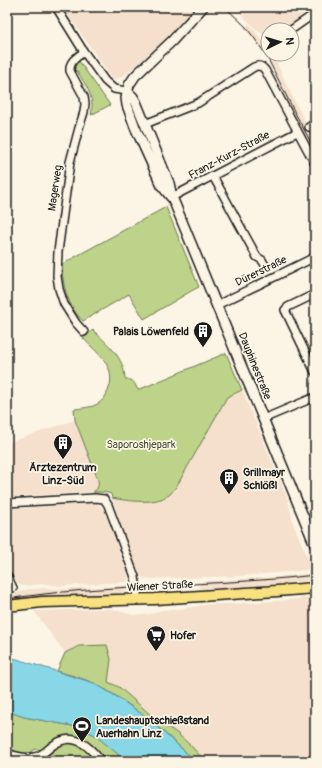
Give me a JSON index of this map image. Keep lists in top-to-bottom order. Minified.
{"streets":{"main road":["Dauphinestraße","Wiener Straße"],"street":["Franz-Kurz-Straße","Magerweg","Dürerstraße"]},"crossings":[["Franz-Kurz-Straße","Dauphinestraße"],["Dürerstraße","Dauphinestraße"]],"parks":["Saporoshjepark"],"places":{"building":["Palais Löwenfeld","Ärztezentrum Linz-Süd","Grillmayr Schlößl"],"supermarket":["Hofer"],"sports":["Landeshauptschießstand Auerhahn Linz"]},"north":"right"}
